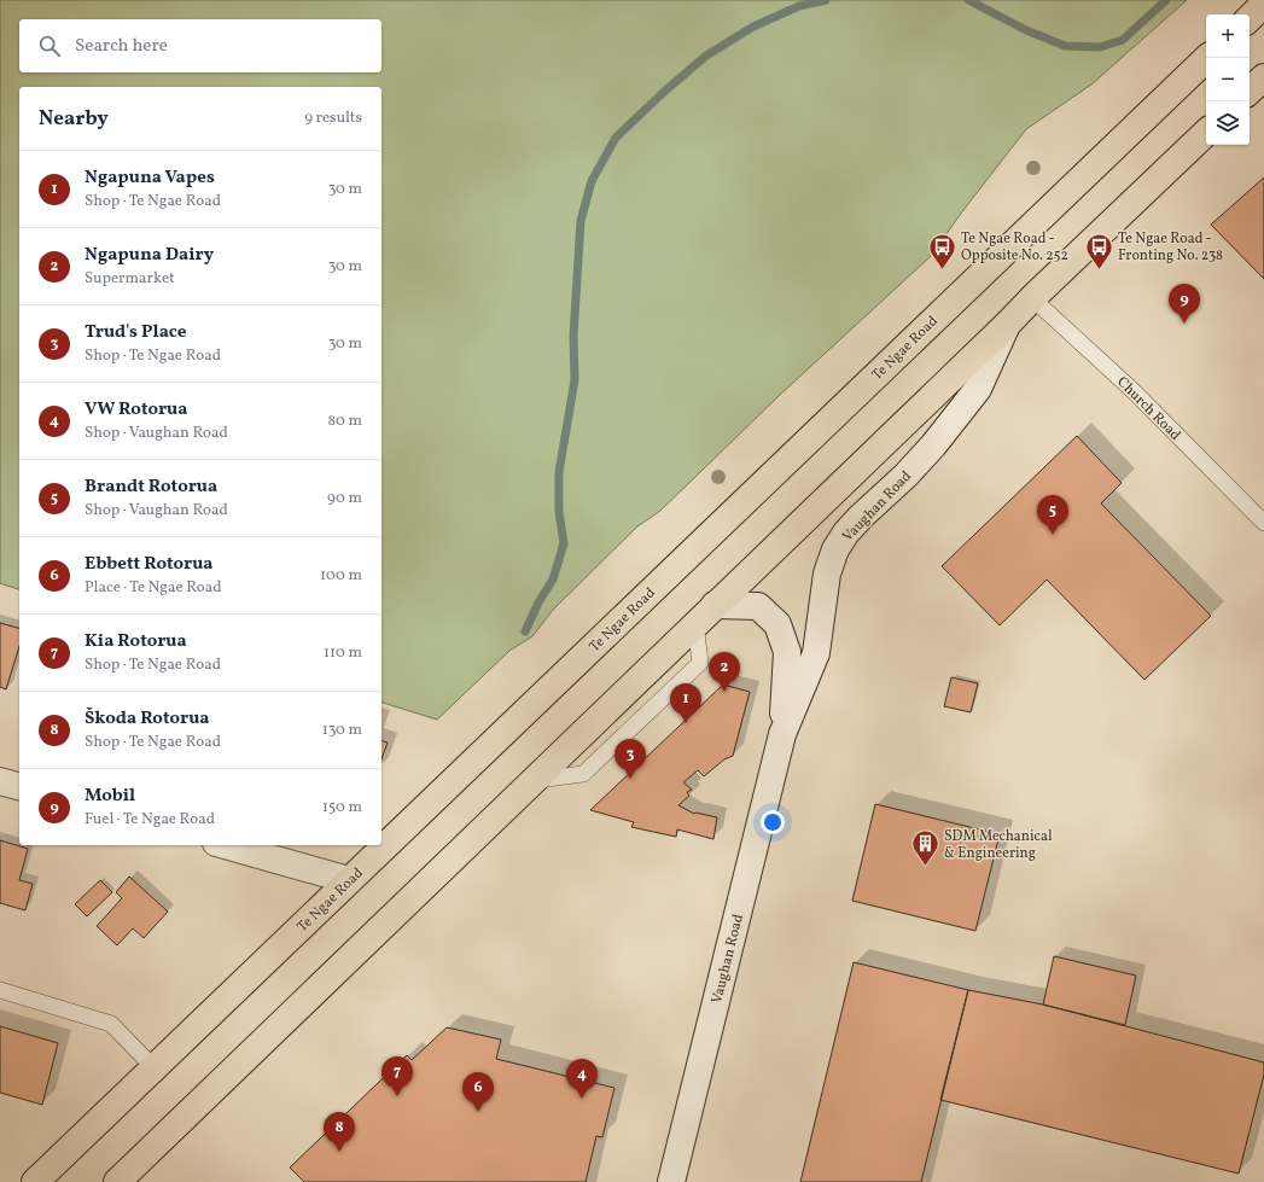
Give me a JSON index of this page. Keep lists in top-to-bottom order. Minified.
{"streets":{"highway":["Te Ngae Road"],"street":["Vaughan Road"],"lane":["Church Road"]},"places":{"bus stop":["Te Ngae Road - Opposite No. 252","Te Ngae Road - Fronting No. 238"],"building":["SDM Mechanical & Engineering"]},"page":{"map_buttons":["+","−"],"search":"Search here","heading":["Nearby","9 results"],"list":[{"mark":"1","name":"Ngapuna Vapes","note":"Shop · Te Ngae Road","value":"30 m"},{"mark":"2","name":"Ngapuna Dairy","note":"Supermarket","value":"30 m"},{"mark":"3","name":"Trud's Place","note":"Shop · Te Ngae Road","value":"30 m"},{"mark":"4","name":"VW Rotorua","note":"Shop · Vaughan Road","value":"80 m"},{"mark":"5","name":"Brandt Rotorua","note":"Shop · Vaughan Road","value":"90 m"},{"mark":"6","name":"Ebbett Rotorua","note":"Place · Te Ngae Road","value":"100 m"},{"mark":"7","name":"Kia Rotorua","note":"Shop · Te Ngae Road","value":"110 m"},{"mark":"8","name":"Škoda Rotorua","note":"Shop · Te Ngae Road","value":"130 m"},{"mark":"9","name":"Mobil","note":"Fuel · Te Ngae Road","value":"150 m"}],"pins":["9","5","2","1","3","7","4","6","8"]}}
